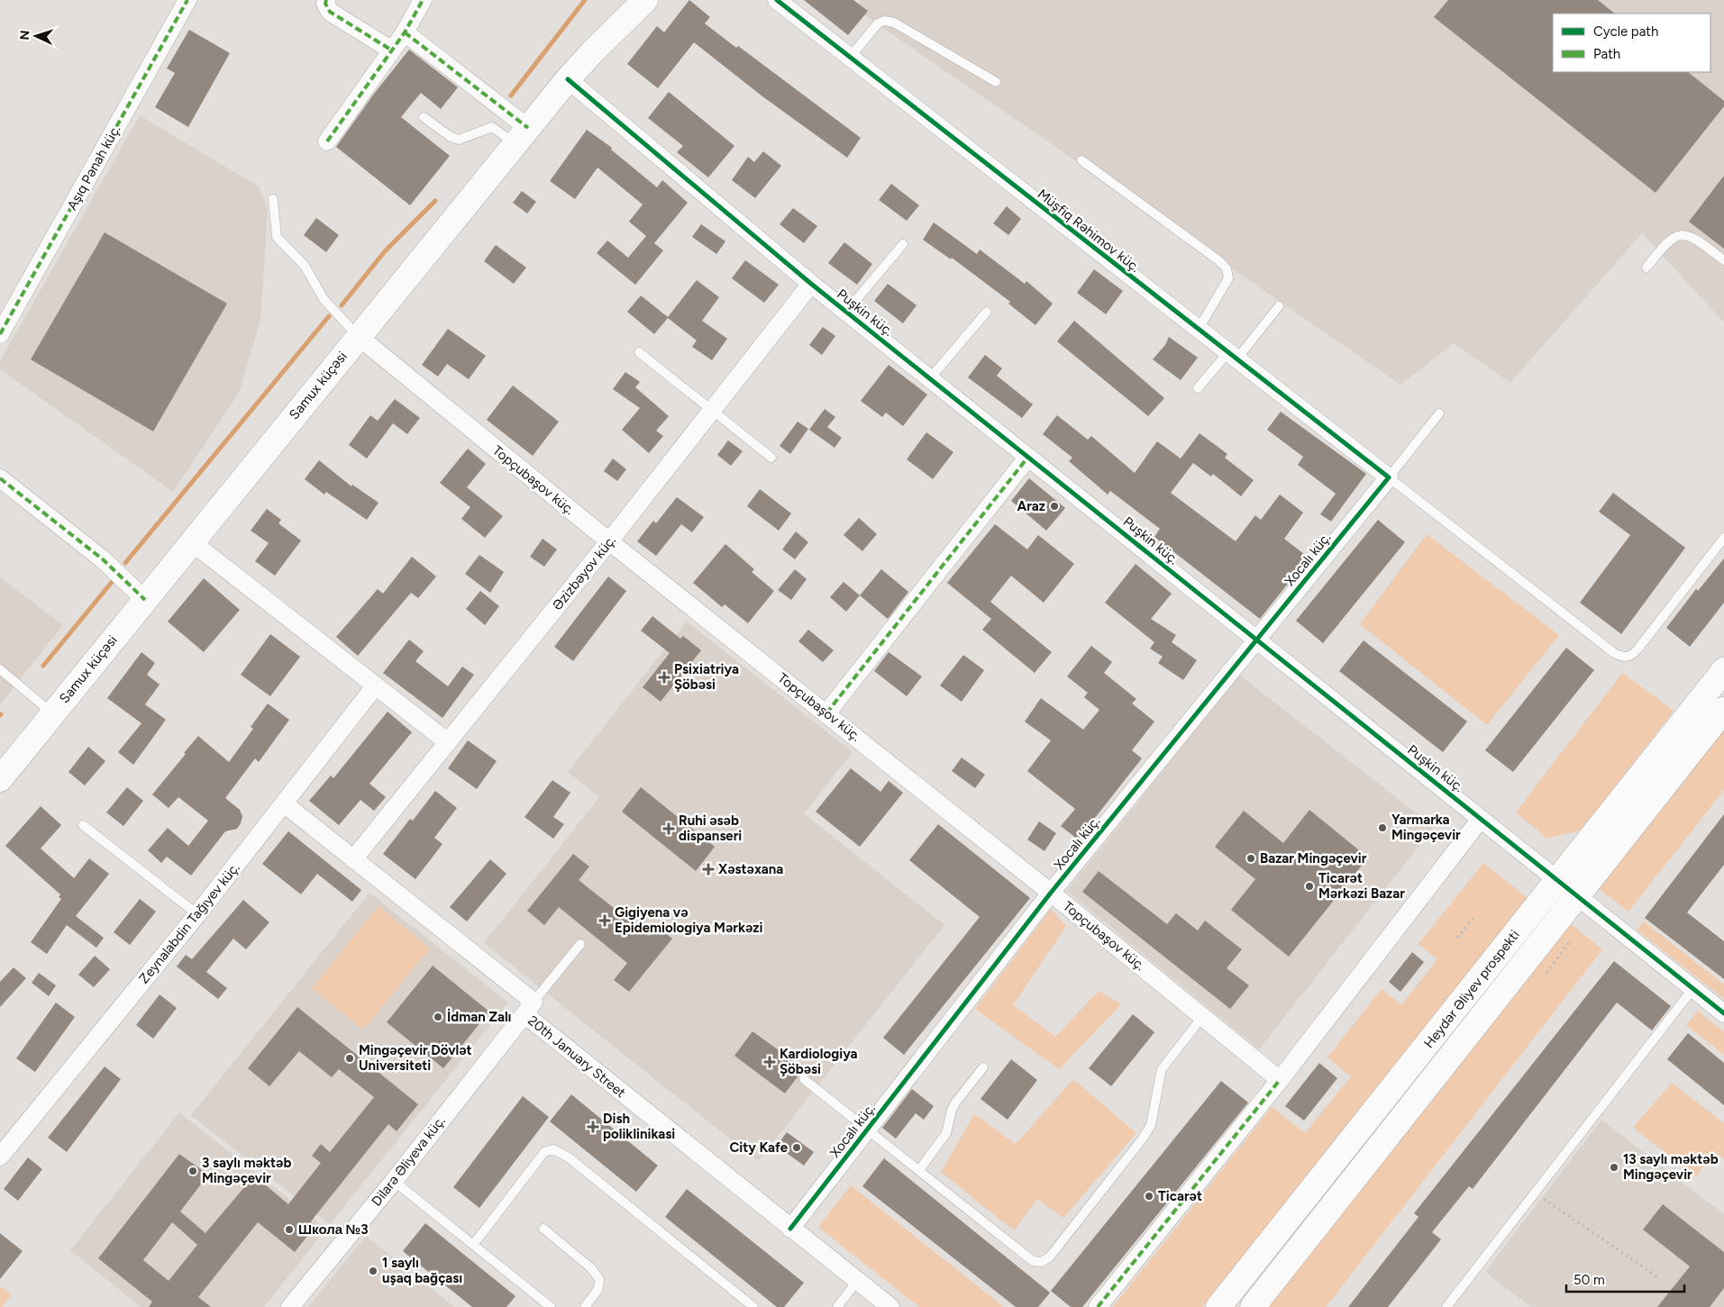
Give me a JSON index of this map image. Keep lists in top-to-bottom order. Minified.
{"streets":{"main road":["Samux küçəsi","Heydər Əliyev prospekti"],"street":["Aşıq Pənah küç.","Müşfiq Rəhimov küç.","Puşkin küç.","Topçubaşov küç.","Xocalı küç.","Əzizbəyov küç.","Zeynalabdin Tağıyev küç.","20th January Street","Dilarə Əliyeva küç."]},"crossings":[["Müşfiq Rəhimov küç.","Xocalı küç."],["Puşkin küç.","Samux küçəsi"],["Puşkin küç.","Xocalı küç."],["Puşkin küç.","Əzizbəyov küç."],["Puşkin küç.","Heydər Əliyev prospekti"],["Samux küçəsi","Topçubaşov küç."],["Topçubaşov küç.","Xocalı küç."],["Topçubaşov küç.","Əzizbəyov küç."],["Xocalı küç.","20th January Street"],["Əzizbəyov küç.","20th January Street"],["Zeynalabdin Tağıyev küç.","20th January Street"],["20th January Street","Dilarə Əliyeva küç."]],"places":{"other":["Araz","Yarmarka Mingəçevir","Bazar Mingəçevir","Ticarət Mərkəzi Bazar","İdman Zalı","Mingəçevir Dövlət Universiteti","City Kafe","13 saylı məktəb Mingəçevir","3 saylı məktəb Mingəçevir","Ticarət","Школа №3","1 saylı uşaq bağçası"],"health":["Psixiatriya Şöbəsi","Ruhi əsəb dispanseri","Xəstəxana","Gigiyena və Epidemiologiya Mərkəzi","Kardiologiya Şöbəsi","Dish poliklinikasi"]},"legend":["Cycle path","Path"],"scale_bar":"50 m","north":"left"}
